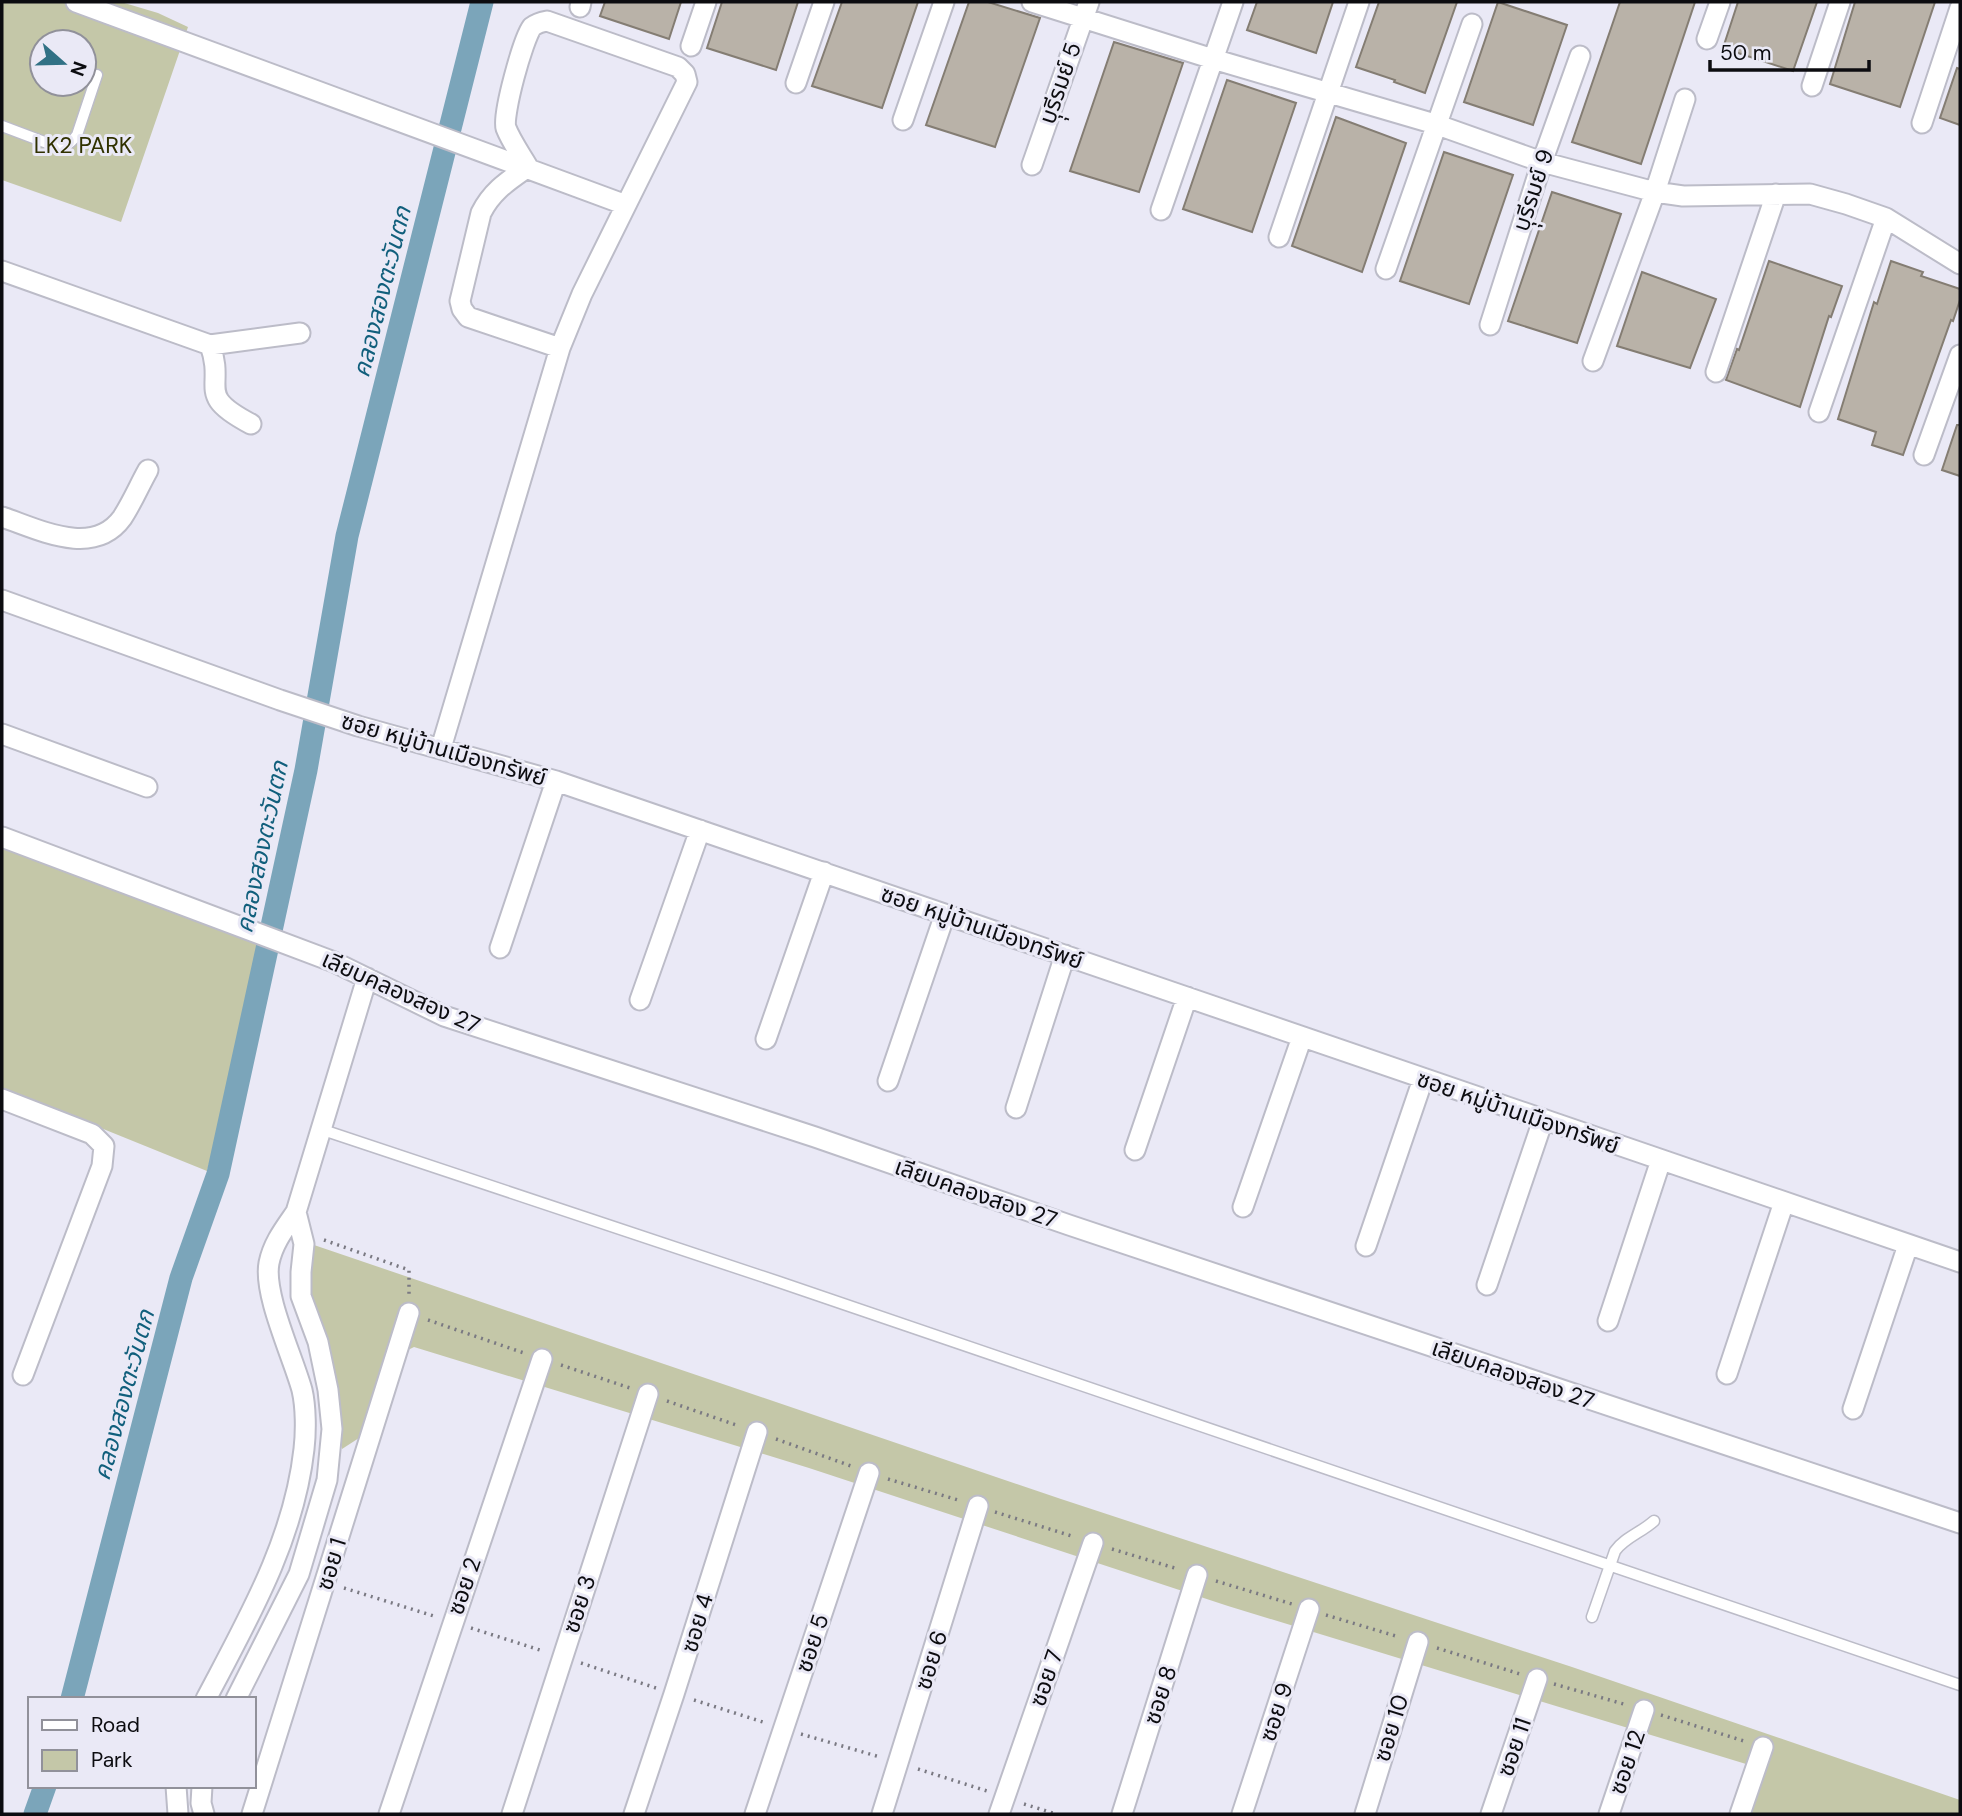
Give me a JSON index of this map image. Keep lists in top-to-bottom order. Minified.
{"streets":{"street":["บุุรีรมย์ 5","บุุรีรมย์ 9","ซอย หมู่บ้านเมืองทรัพย์","เลียบคลองสอง 27","ซอย 1","ซอย 2","ซอย 3","ซอย 4","ซอย 5","ซอย 6","ซอย 7","ซอย 8","ซอย 9","ซอย 10","ซอย 11","ซอย 12"]},"water":["คลองสองตะวันตก"],"parks":["LK2 PARK"],"legend":["Road","Park"],"scale_bar":"50 m","north":"right"}
